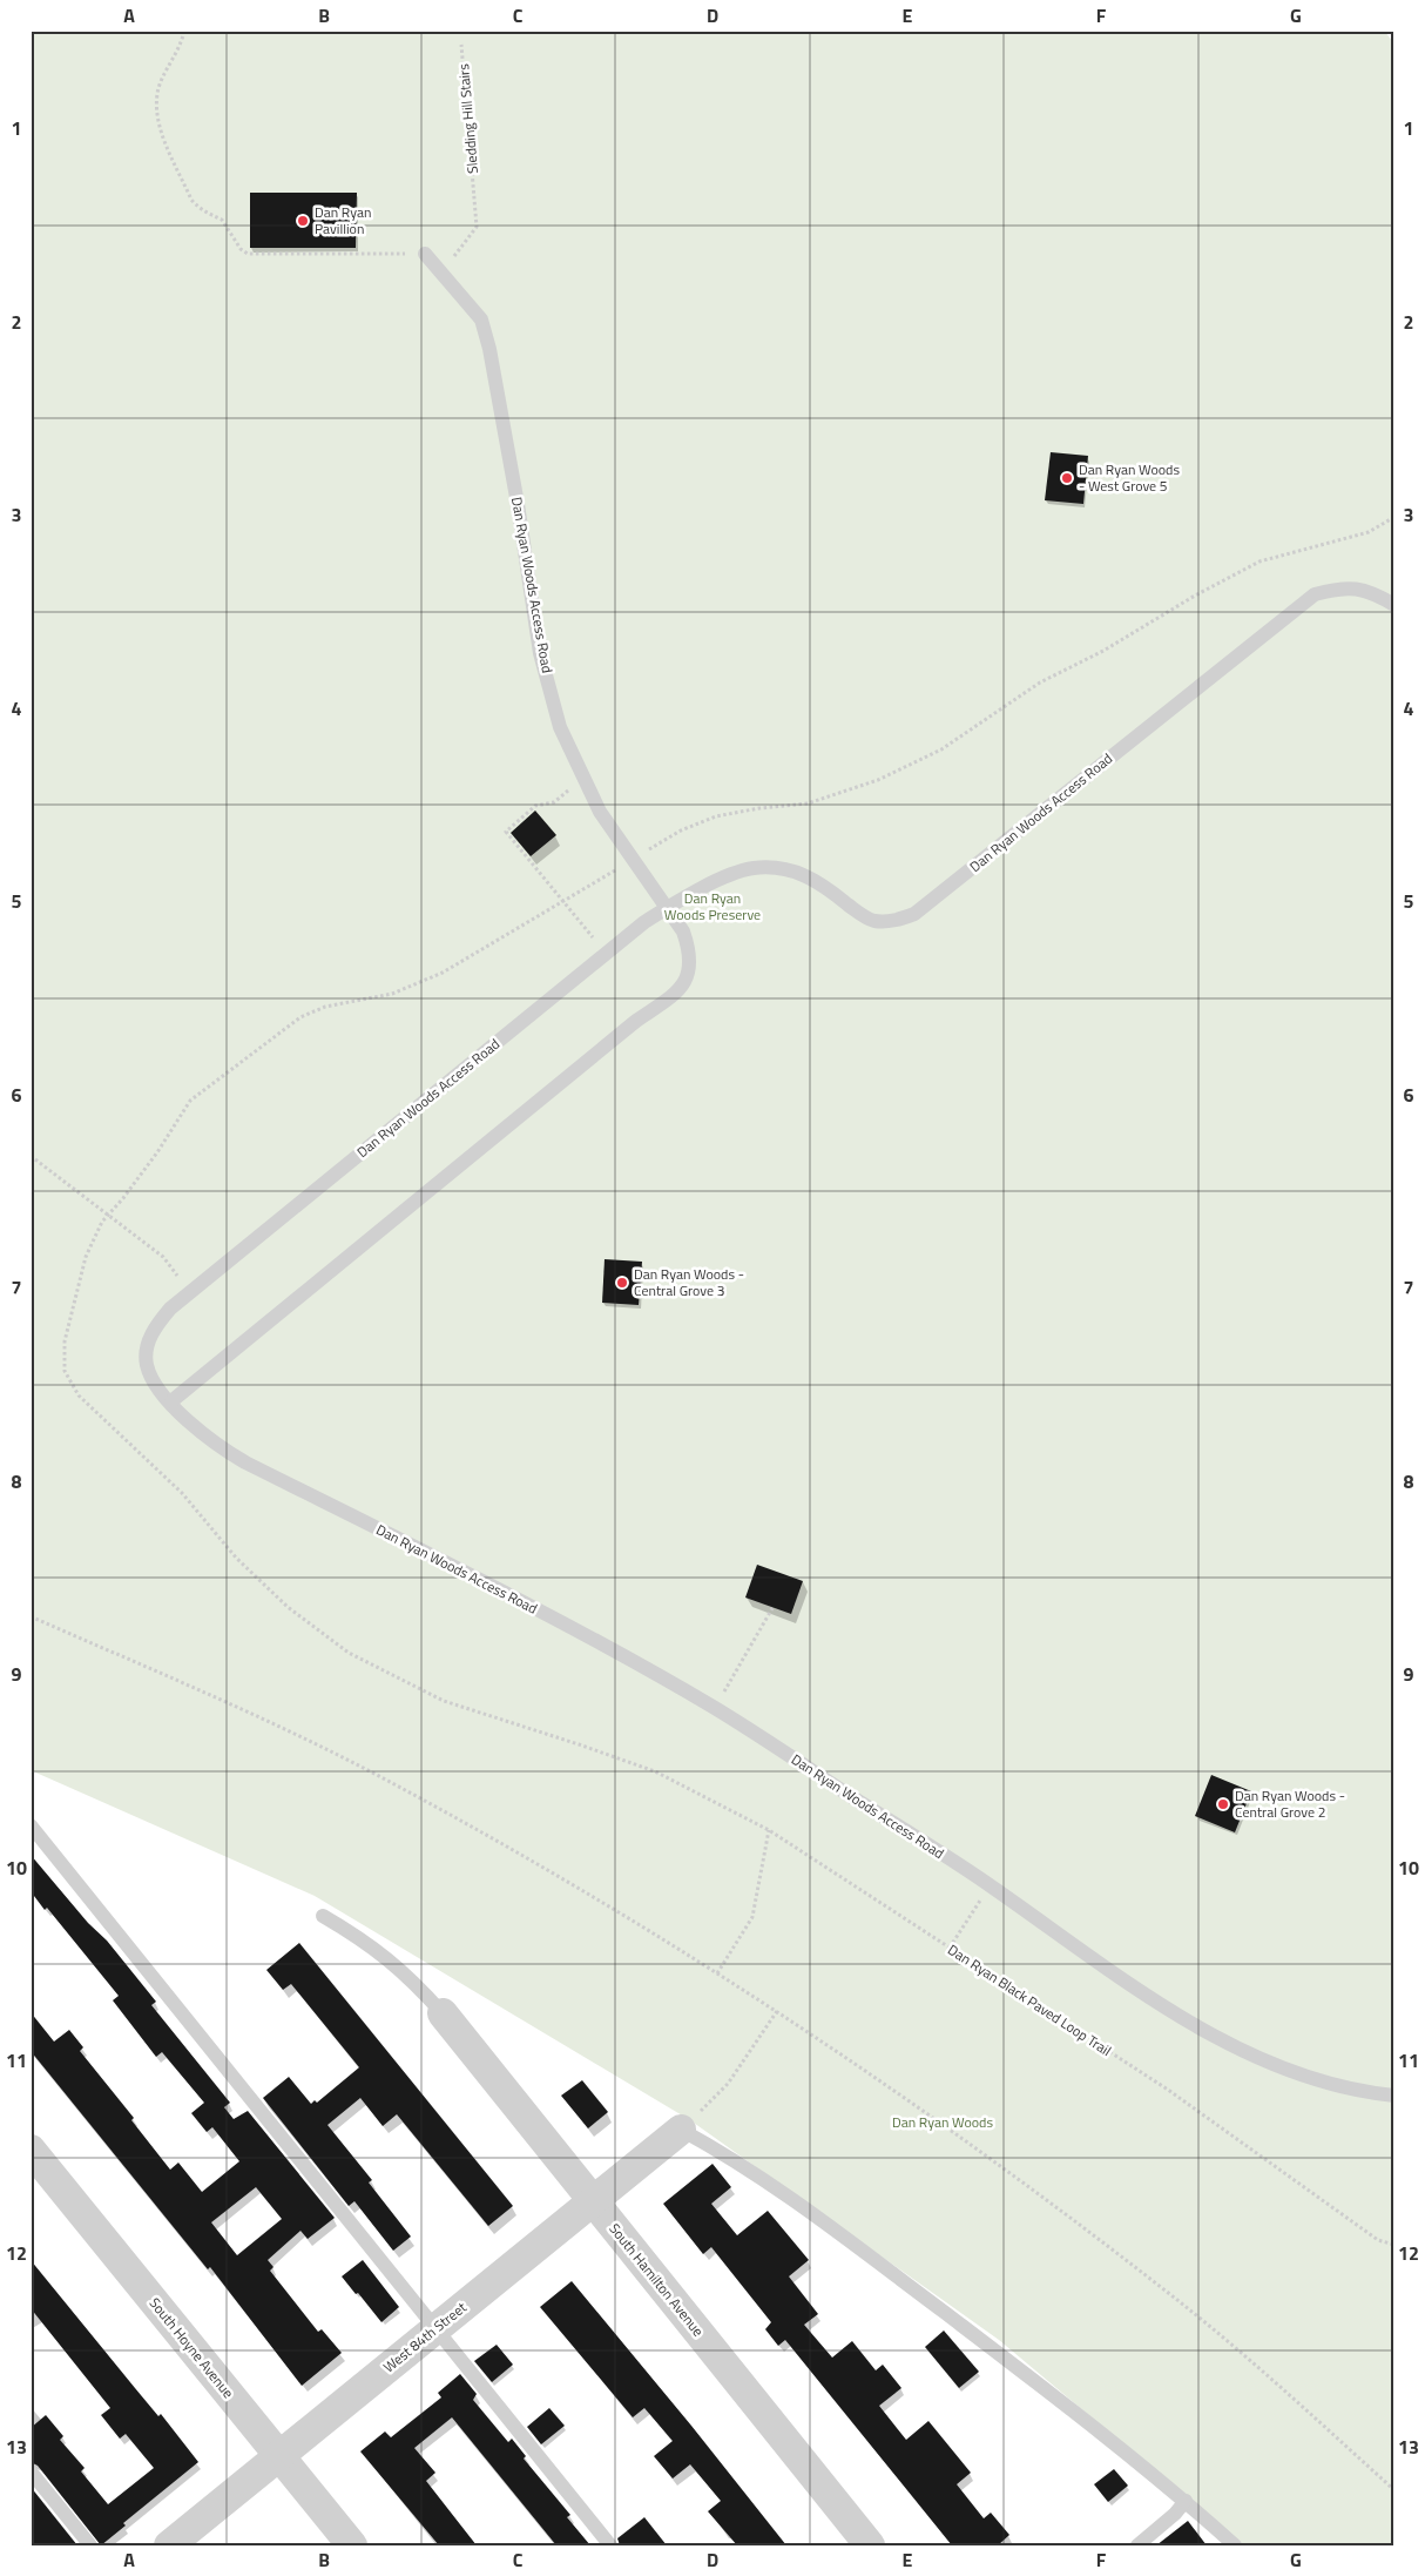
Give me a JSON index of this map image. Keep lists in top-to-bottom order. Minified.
{"streets":{"street":["South Hamilton Avenue","West 84th Street","South Hoyne Avenue"],"lane":["Dan Ryan Woods Access Road"],"path":["Sledding Hill Stairs","Dan Ryan Black Paved Loop Trail"]},"crossings":[["Sledding Hill Stairs","Dan Ryan Woods Access Road"],["South Hamilton Avenue","West 84th Street"],["West 84th Street","South Hoyne Avenue"]],"parks":["Dan Ryan Woods Preserve","Dan Ryan Woods"],"places":["Dan Ryan Pavillion","Dan Ryan Woods - West Grove 5","Dan Ryan Woods - Central Grove 3","Dan Ryan Woods - Central Grove 2"],"grid":{"columns":["A","B","C","D","E","F","G"],"rows":["1","2","3","4","5","6","7","8","9","10","11","12","13"]}}
